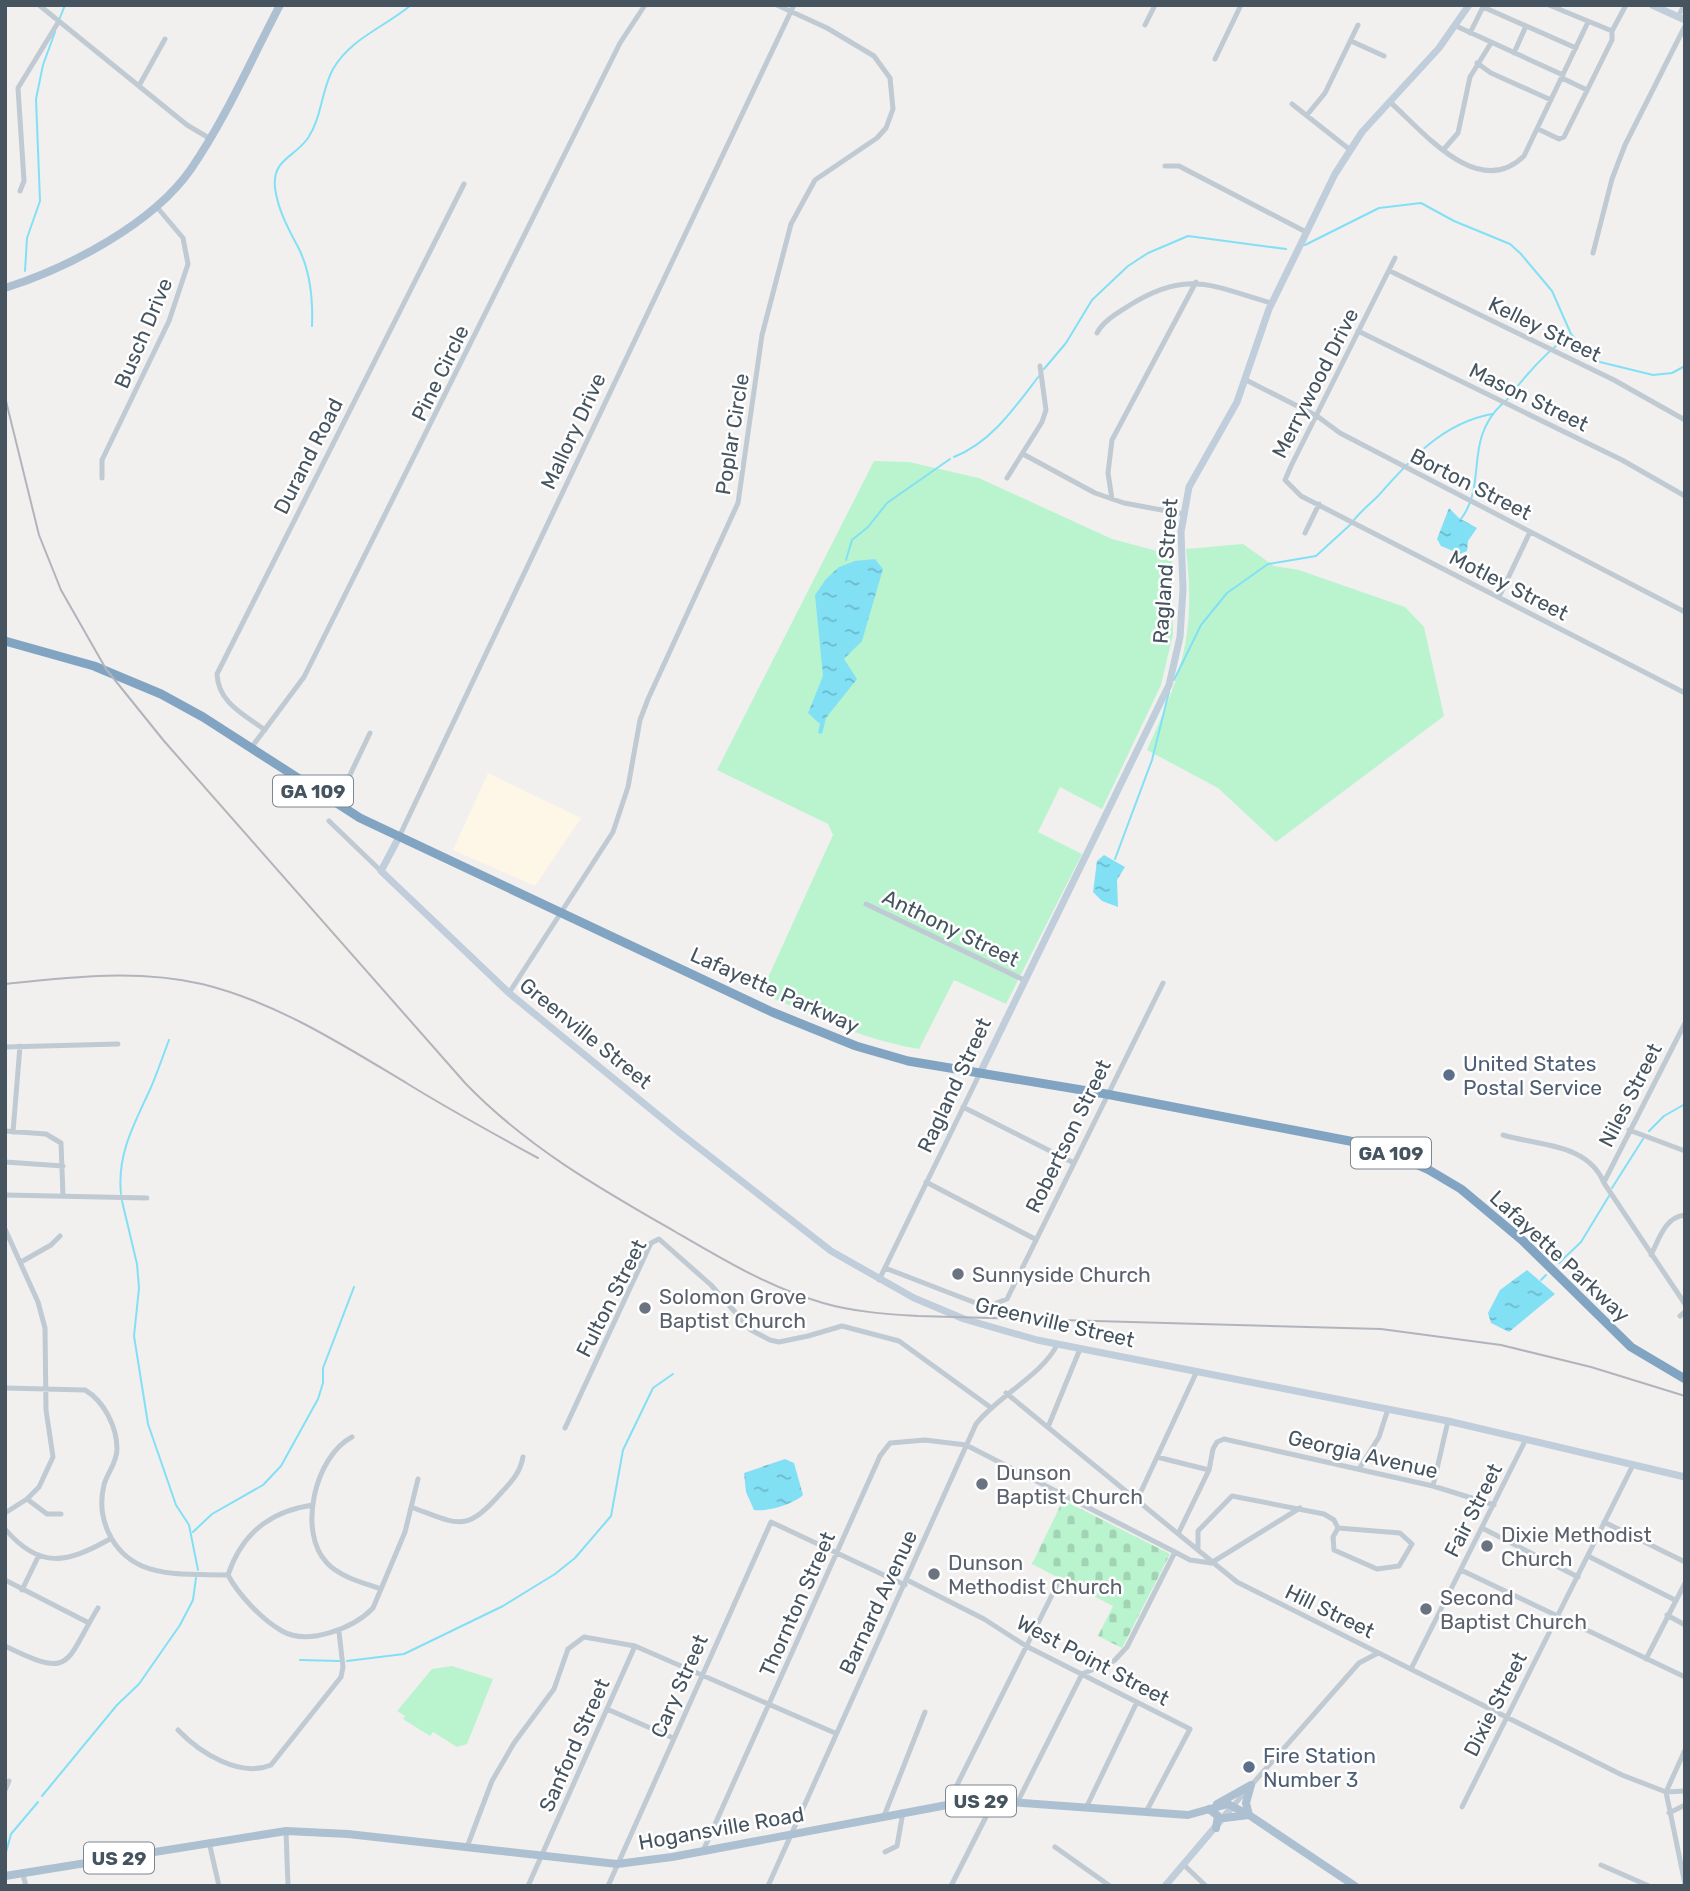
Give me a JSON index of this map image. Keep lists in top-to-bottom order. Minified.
{"streets":{"highway":["GA 109","Lafayette Parkway"],"main road":["US 29","Hogansville Road"],"street":["Kelley Street","Busch Drive","Pine Circle","Merrywood Drive","Mason Street","Mallory Drive","Poplar Circle","Durand Road","Borton Street","Ragland Street","Motley Street","Anthony Street","Greenville Street","Niles Street","Robertson Street","Fulton Street","Georgia Avenue","Fair Street","Barnard Avenue","Thornton Street","Hill Street","West Point Street","Cary Street","Dixie Street","Sanford Street"]},"crossings":[["Kelley Street","Merrywood Drive"],["Pine Circle","Durand Road"],["Pine Circle","Lafayette Parkway"],["Merrywood Drive","Mason Street"],["Merrywood Drive","Borton Street"],["Merrywood Drive","Motley Street"],["Mallory Drive","Poplar Circle"],["Mallory Drive","Lafayette Parkway"],["Mallory Drive","Greenville Street"],["Poplar Circle","Lafayette Parkway"],["Poplar Circle","Greenville Street"],["Borton Street","Ragland Street"],["Ragland Street","Anthony Street"],["Ragland Street","Lafayette Parkway"],["Ragland Street","Greenville Street"],["Ragland Street","Robertson Street"],["Lafayette Parkway","Robertson Street"],["Greenville Street","Fair Street"],["Greenville Street","Barnard Avenue"],["Greenville Street","Dixie Street"],["Fulton Street","Barnard Avenue"],["Georgia Avenue","Fair Street"],["Fair Street","Hill Street"],["Barnard Avenue","Thornton Street"],["Barnard Avenue","Hill Street"],["Barnard Avenue","West Point Street"],["Barnard Avenue","Hogansville Road"],["Thornton Street","Hill Street"],["Thornton Street","West Point Street"],["Thornton Street","Hogansville Road"],["Hill Street","Dixie Street"],["West Point Street","Cary Street"],["West Point Street","Hogansville Road"],["Cary Street","Hogansville Road"],["Sanford Street","Hogansville Road"]],"places":["United States Postal Service","Sunnyside Church","Solomon Grove Baptist Church","Dunson Baptist Church","Dixie Methodist Church","Dunson Methodist Church","Second Baptist Church","Fire Station Number 3"]}
